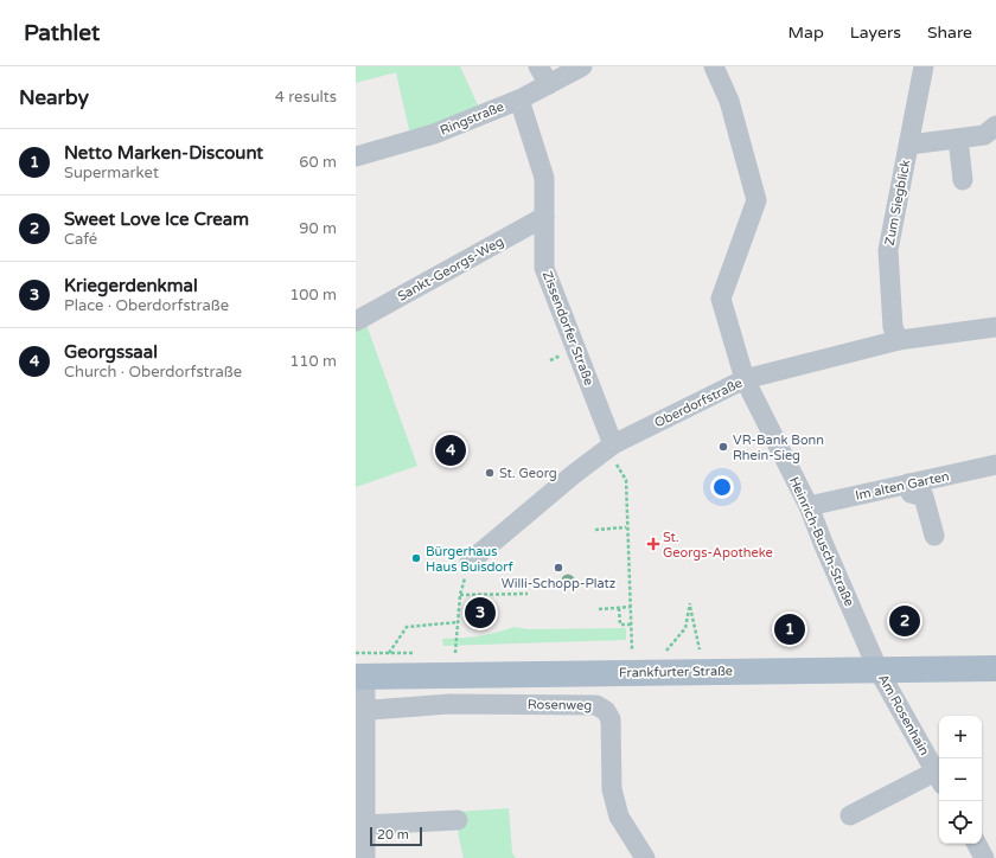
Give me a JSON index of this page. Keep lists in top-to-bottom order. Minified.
{"streets":{"main road":["Frankfurter Straße"],"street":["Ringstraße","Zum Siegblick","Sankt-Georgs-Weg","Zissendorfer Straße","Oberdorfstraße","Im alten Garten","Heinrich-Busch-Straße","Rosenweg","Am Rosenhain"]},"crossings":[["Ringstraße","Zissendorfer Straße"],["Zum Siegblick","Oberdorfstraße"],["Sankt-Georgs-Weg","Zissendorfer Straße"],["Zissendorfer Straße","Oberdorfstraße"],["Oberdorfstraße","Heinrich-Busch-Straße"],["Im alten Garten","Heinrich-Busch-Straße"],["Heinrich-Busch-Straße","Frankfurter Straße"],["Heinrich-Busch-Straße","Am Rosenhain"],["Frankfurter Straße","Am Rosenhain"]],"places":{"other":["VR-Bank Bonn Rhein-Sieg","St. Georg","Bürgerhaus Haus Buisdorf","Willi-Schopp-Platz"],"health":["St. Georgs-Apotheke"]},"scale_bar":"20 m","page":{"header":"Pathlet","nav":["Map","Layers","Share"],"heading":["Nearby","4 results"],"list":[{"mark":"1","name":"Netto Marken-Discount","note":"Supermarket","value":"60 m"},{"mark":"2","name":"Sweet Love Ice Cream","note":"Café","value":"90 m"},{"mark":"3","name":"Kriegerdenkmal","note":"Place · Oberdorfstraße","value":"100 m"},{"mark":"4","name":"Georgssaal","note":"Church · Oberdorfstraße","value":"110 m"}],"pins":["4","3","2","1"],"map_buttons":["+","−"],"scale":"20 m"}}
